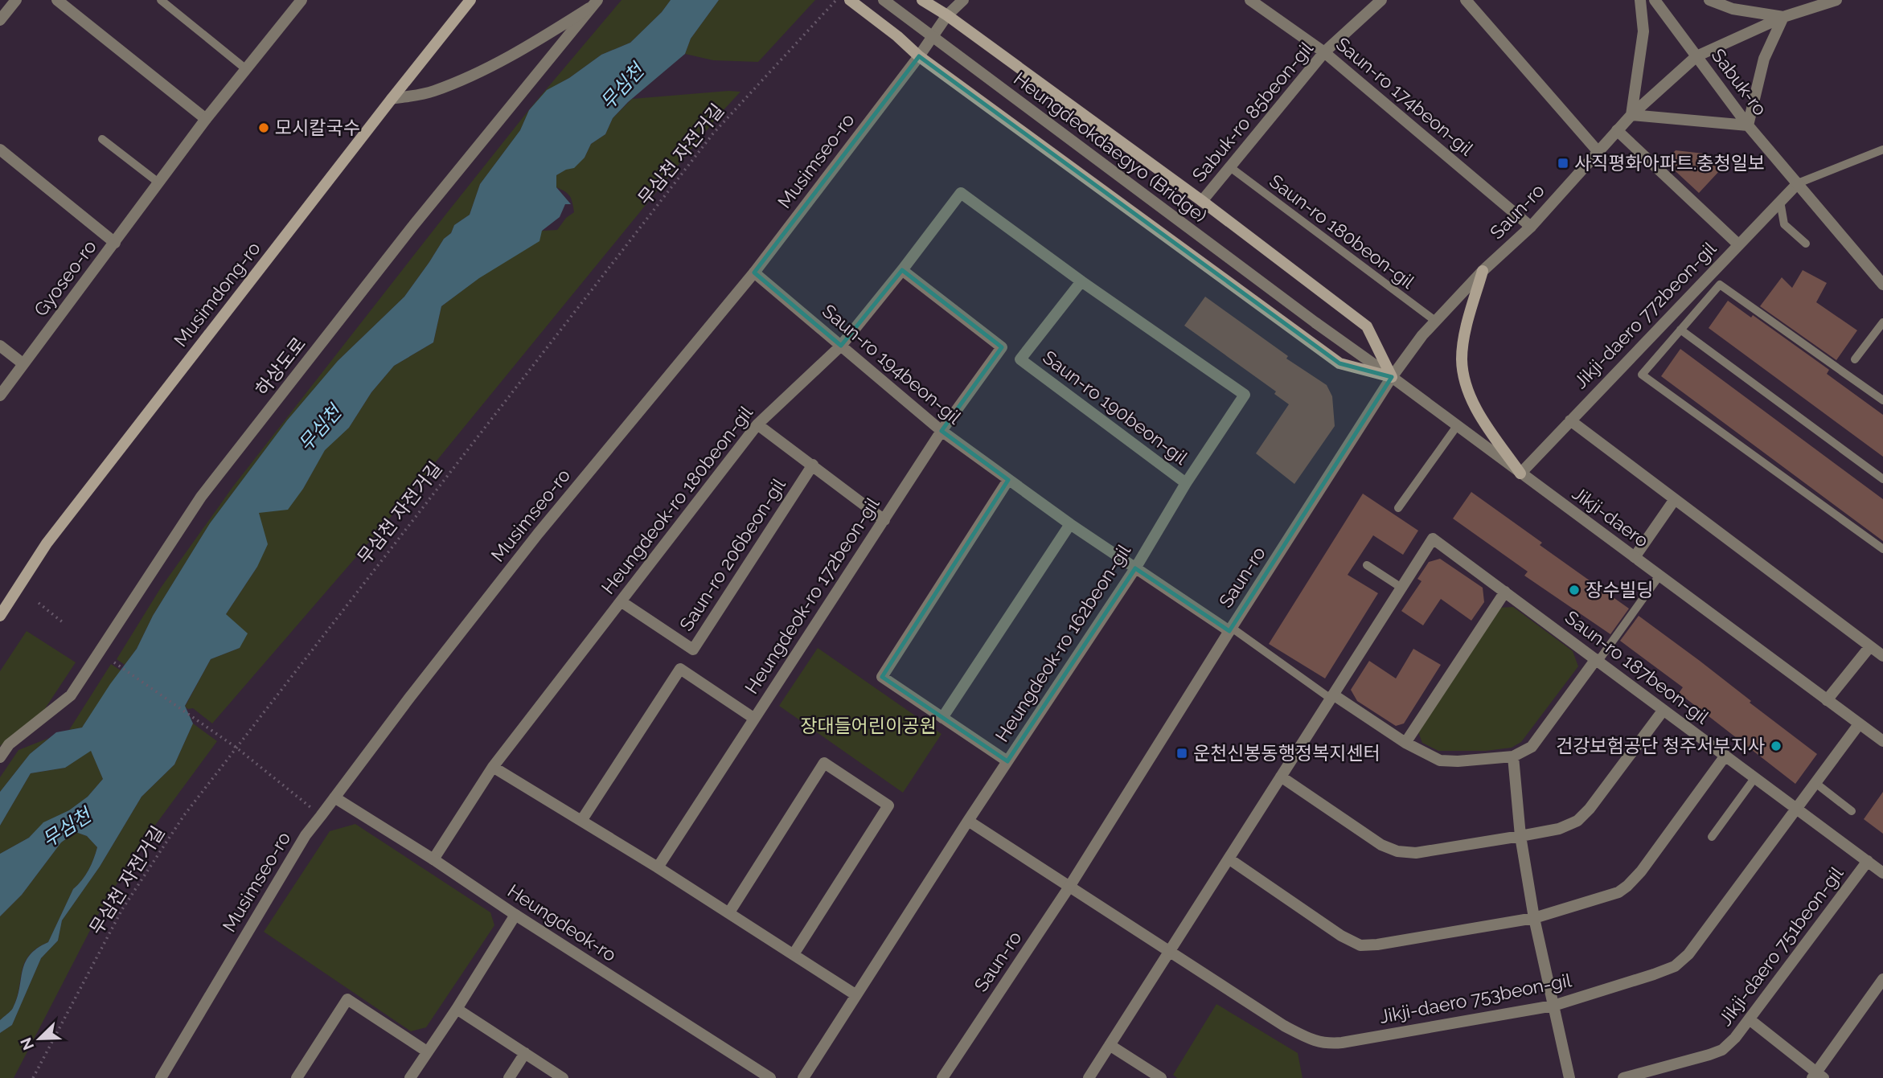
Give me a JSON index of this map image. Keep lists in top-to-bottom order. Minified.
{"streets":{"main road":["Musimdong-ro"],"street":["Sabuk-ro","Saun-ro 174beon-gil","Sabuk-ro 85beon-gil","Heungdeokdaegyo (Bridge)","Musimseo-ro","Saun-ro","Gyoseo-ro","Jikji-daero 772beon-gil","Saun-ro 194beon-gil","하상도로","Saun-ro 190beon-gil","Heungdeok-ro 180beon-gil","Jikji-daero","Saun-ro 206beon-gil","Heungdeok-ro 172beon-gil","Heungdeok-ro 162beon-gil","Saun-ro 187beon-gil","Heungdeok-ro","Jikji-daero 751beon-gil","Jikji-daero 753beon-gil"],"lane":["Saun-ro 180beon-gil"],"path":["무심천 자전거길"]},"crossings":[["Sabuk-ro","Saun-ro"],["Sabuk-ro","Jikji-daero 772beon-gil"],["Saun-ro 174beon-gil","Sabuk-ro 85beon-gil"],["Saun-ro 174beon-gil","Saun-ro"],["Sabuk-ro 85beon-gil","Saun-ro 180beon-gil"],["Heungdeokdaegyo (Bridge)","Jikji-daero"],["Musimseo-ro","Saun-ro 194beon-gil"],["Musimseo-ro","Heungdeok-ro"],["Saun-ro","Saun-ro 180beon-gil"],["Saun-ro","Saun-ro 194beon-gil"],["Saun-ro","Jikji-daero"],["Saun-ro","Jikji-daero 753beon-gil"],["Jikji-daero 772beon-gil","Jikji-daero"],["Saun-ro 194beon-gil","Heungdeok-ro 180beon-gil"],["Saun-ro 194beon-gil","Heungdeok-ro 172beon-gil"],["Saun-ro 194beon-gil","Heungdeok-ro 162beon-gil"],["Saun-ro 190beon-gil","Heungdeok-ro 180beon-gil"],["Saun-ro 190beon-gil","Heungdeok-ro 162beon-gil"],["Heungdeok-ro 180beon-gil","Saun-ro 206beon-gil"],["Heungdeok-ro 180beon-gil","Heungdeok-ro 172beon-gil"],["Heungdeok-ro 180beon-gil","Heungdeok-ro 162beon-gil"],["Heungdeok-ro 180beon-gil","Heungdeok-ro"],["Jikji-daero","Jikji-daero 753beon-gil"],["Saun-ro 187beon-gil","Jikji-daero 751beon-gil"],["Saun-ro 187beon-gil","Jikji-daero 753beon-gil"]],"water":["무심천"],"parks":["장대들어린이공원"],"places":{"other":["모시칼국수","장수빌딩","건강보험공단 청주서부지사"],"transit":["사직평화아파트.충청일보","운천신봉동행정복지센터"]},"north":"bottom left"}
